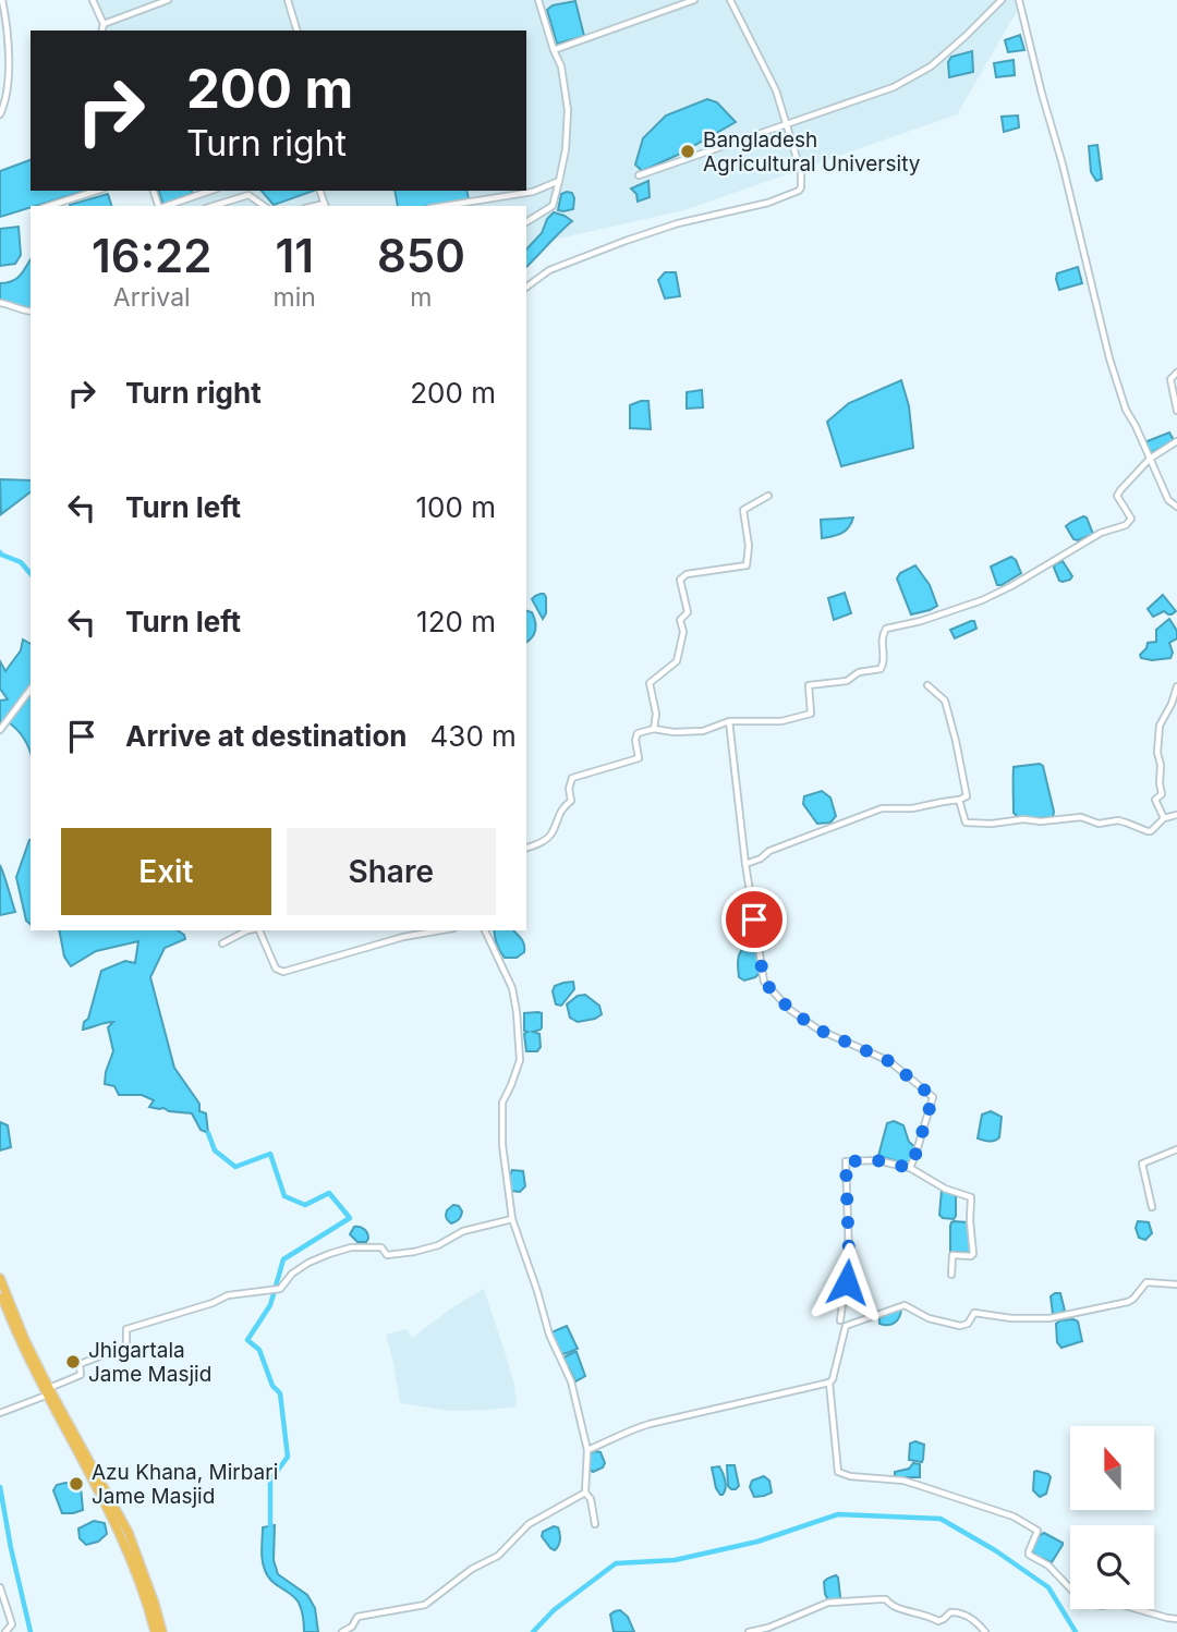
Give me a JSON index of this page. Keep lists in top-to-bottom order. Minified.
{"places":["Bangladesh Agricultural University","Jhigartala Jame Masjid","Azu Khana, Mirbari Jame Masjid"],"north":"top","page":{"turn":["200 m","Turn right"],"eta":["16:22","Arrival","11","min","850","m"],"list":[{"name":"Turn right","value":"200 m"},{"name":"Turn left","value":"100 m"},{"name":"Turn left","value":"120 m"},{"name":"Arrive at destination","value":"430 m"}],"buttons":["Exit","Share"]}}
